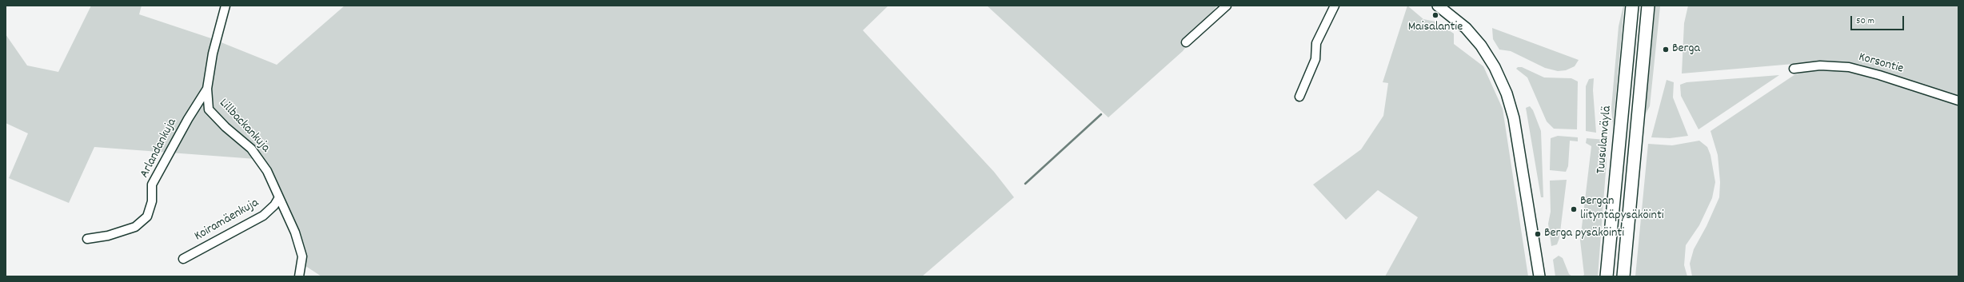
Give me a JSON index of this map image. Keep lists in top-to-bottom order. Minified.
{"streets":{"highway":["Tuusulanväylä"],"street":["Korsontie","Lillbackankuja","Arlandankuja","Koiramäenkuja"]},"crossings":[["Lillbackankuja","Arlandankuja"],["Lillbackankuja","Koiramäenkuja"]],"places":["Maisalantie","Berga","Bergan liityntäpysäköinti","Berga pysäköinti"],"scale_bar":"50 m"}
